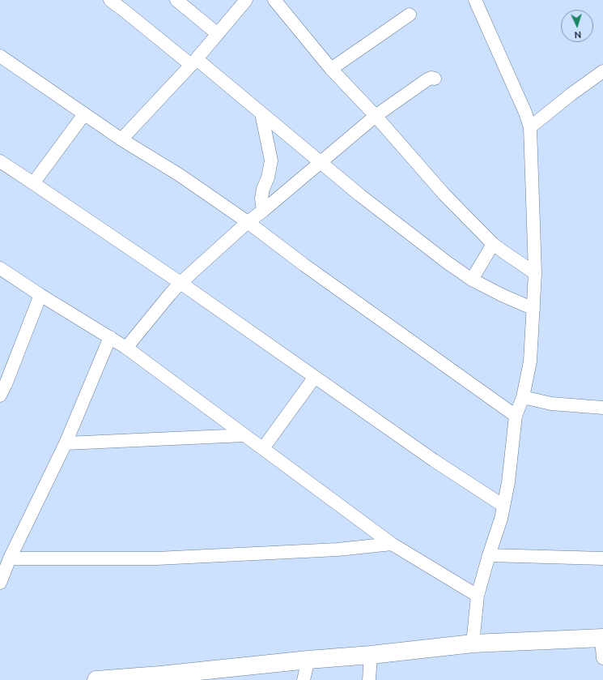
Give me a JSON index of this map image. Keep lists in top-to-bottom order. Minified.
{"north":"bottom"}
